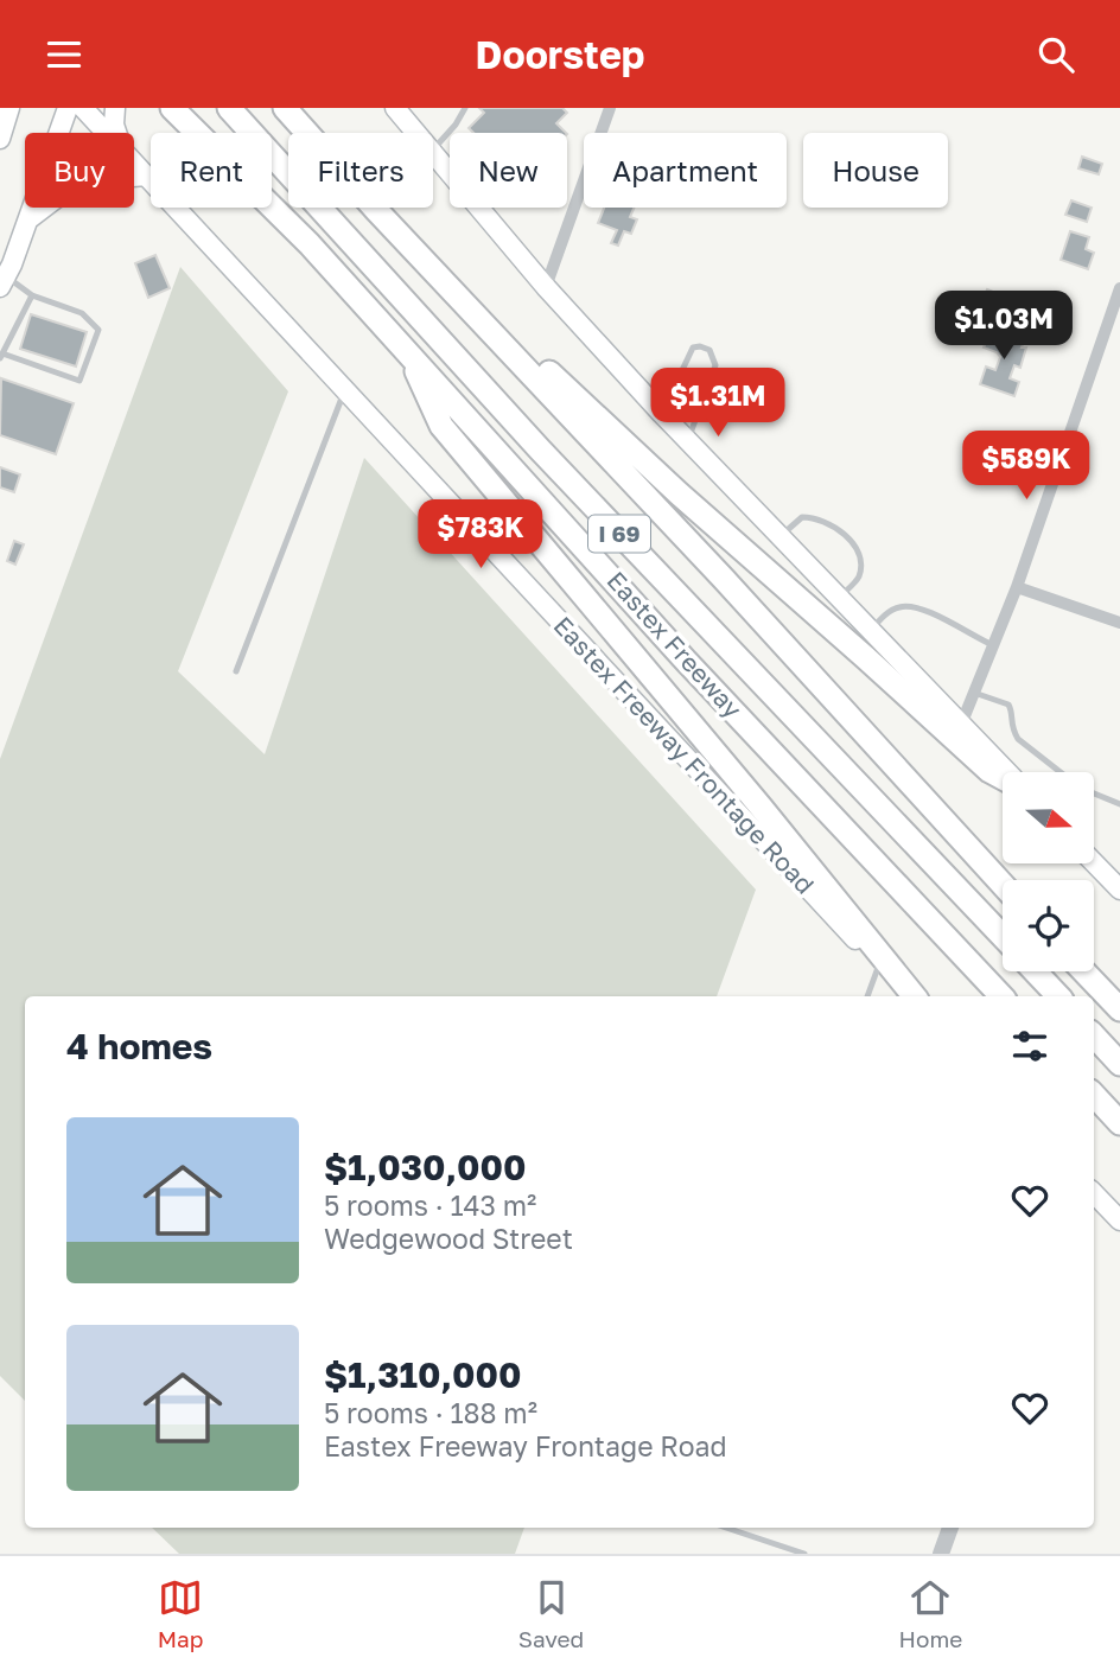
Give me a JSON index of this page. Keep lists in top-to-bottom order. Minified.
{"streets":{"highway":["I 69","Eastex Freeway"],"main road":["Eastex Freeway Frontage Road"]},"north":"right","page":{"header":"Doorstep","chip":["Buy","Rent","Filters","New","Apartment","House"],"price":["$1.03M","$1.31M","$589K","$783K"],"heading":"4 homes","list":[{"name":"$1,030,000","note":"5 rooms · 143 m² · Wedgewood Street"},{"name":"$1,310,000","note":"5 rooms · 188 m² · Eastex Freeway Frontage Road"}],"tabs":["Map","Saved","Home"]}}
